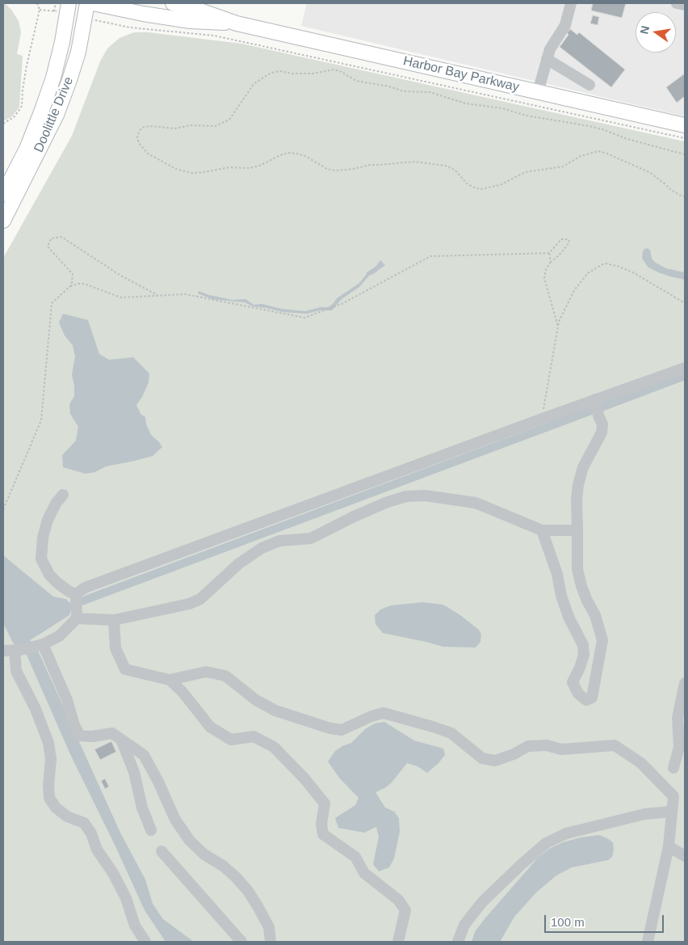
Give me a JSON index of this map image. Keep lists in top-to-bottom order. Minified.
{"streets":{"main road":["Harbor Bay Parkway","Doolittle Drive"]},"scale_bar":"100 m","north":"left"}
